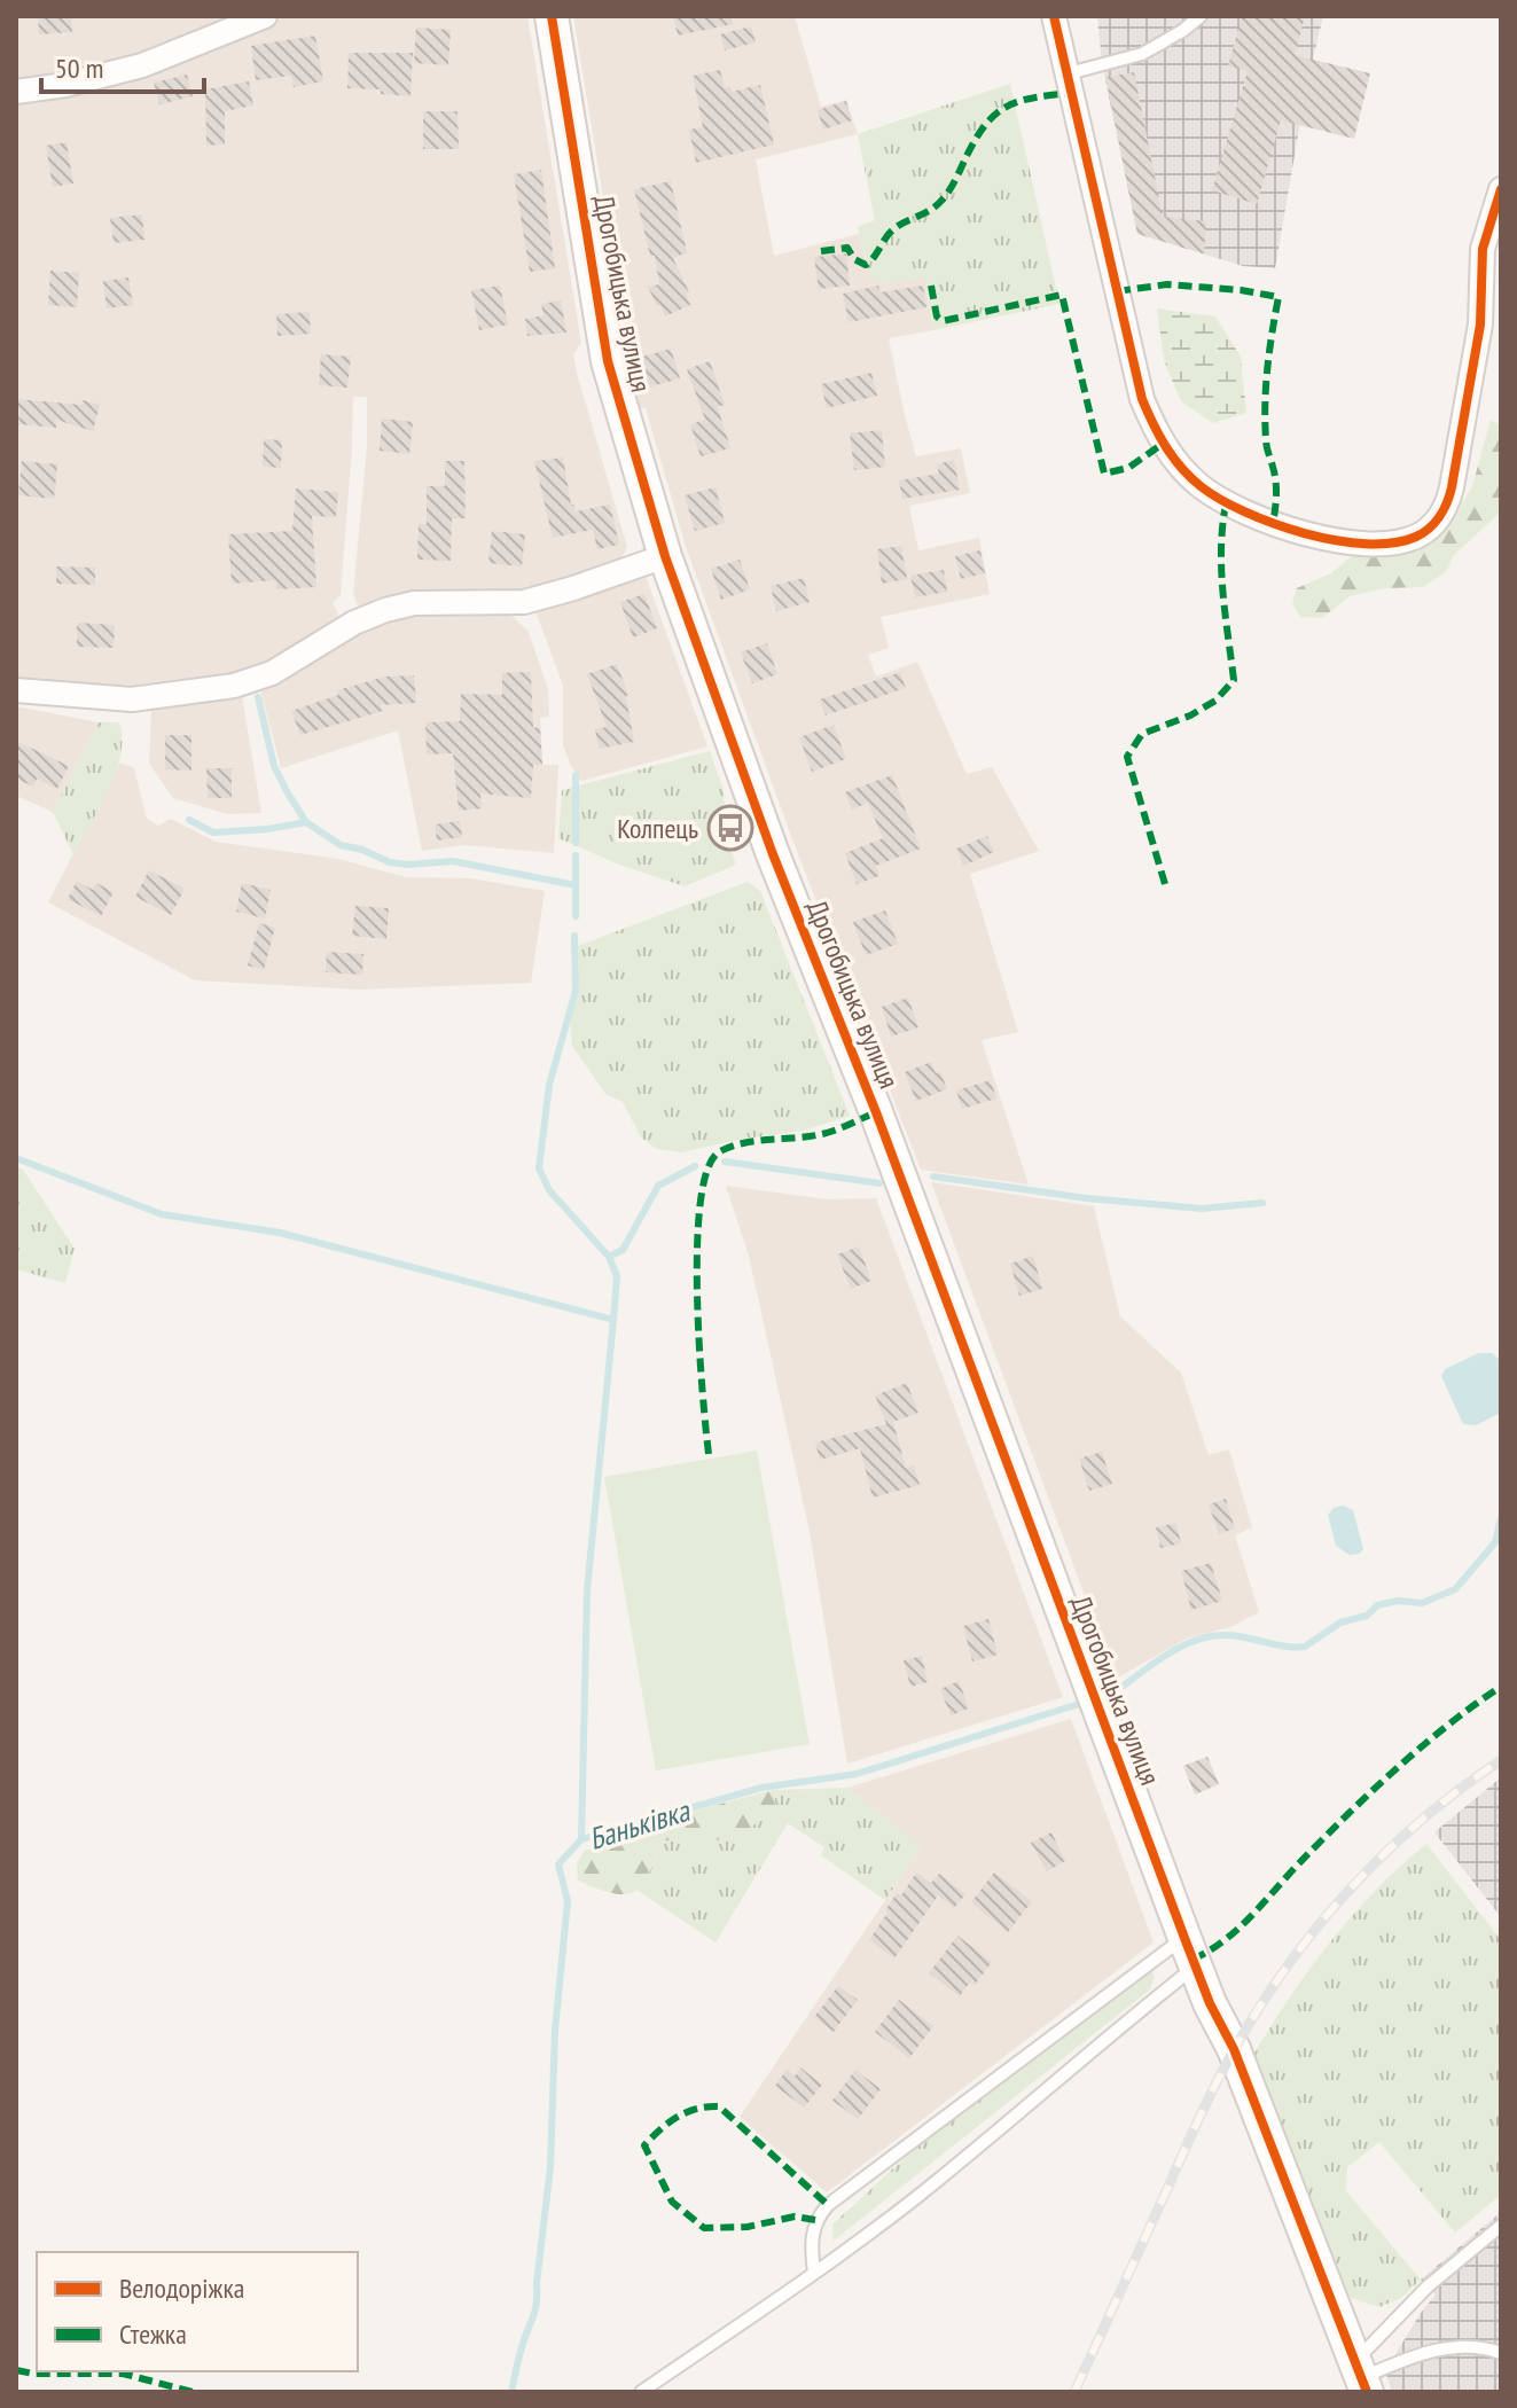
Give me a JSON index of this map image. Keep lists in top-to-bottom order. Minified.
{"streets":{"street":["Дрогобицька вулиця"]},"water":["Баньківка"],"places":{"bus stop":["Колпець"]},"legend":["Велодоріжка","Стежка"],"scale_bar":"50 m"}
